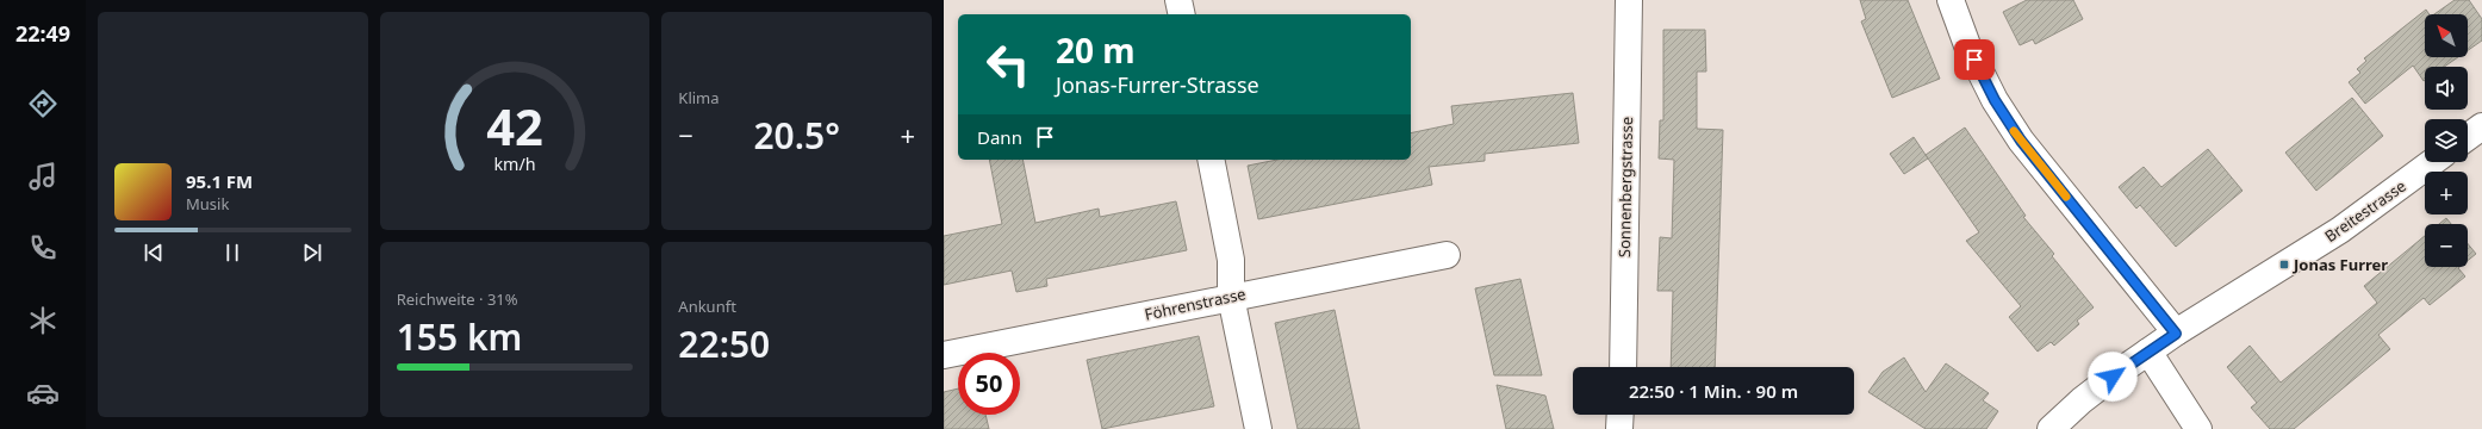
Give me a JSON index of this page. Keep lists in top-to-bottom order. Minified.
{"streets":{"street":["Sonnenbergstrasse","Breitestrasse","Föhrenstrasse"]},"places":{"transit":["Jonas Furrer"]},"north":"top left","page":{"tabs":"22:49","tile":["Klima",["Reichweite · 31%","155 km"],["Ankunft","22:50"]],"map_buttons":["+","−"],"turn":["20 m","Jonas-Furrer-Strasse"],"then":"Dann","heat":["−","20.5°","+"],"song":["95.1 FM","Musik"],"limit":"50","trip":"22:50 · 1 Min. · 90 m","gauge":["42","km/h"]}}
